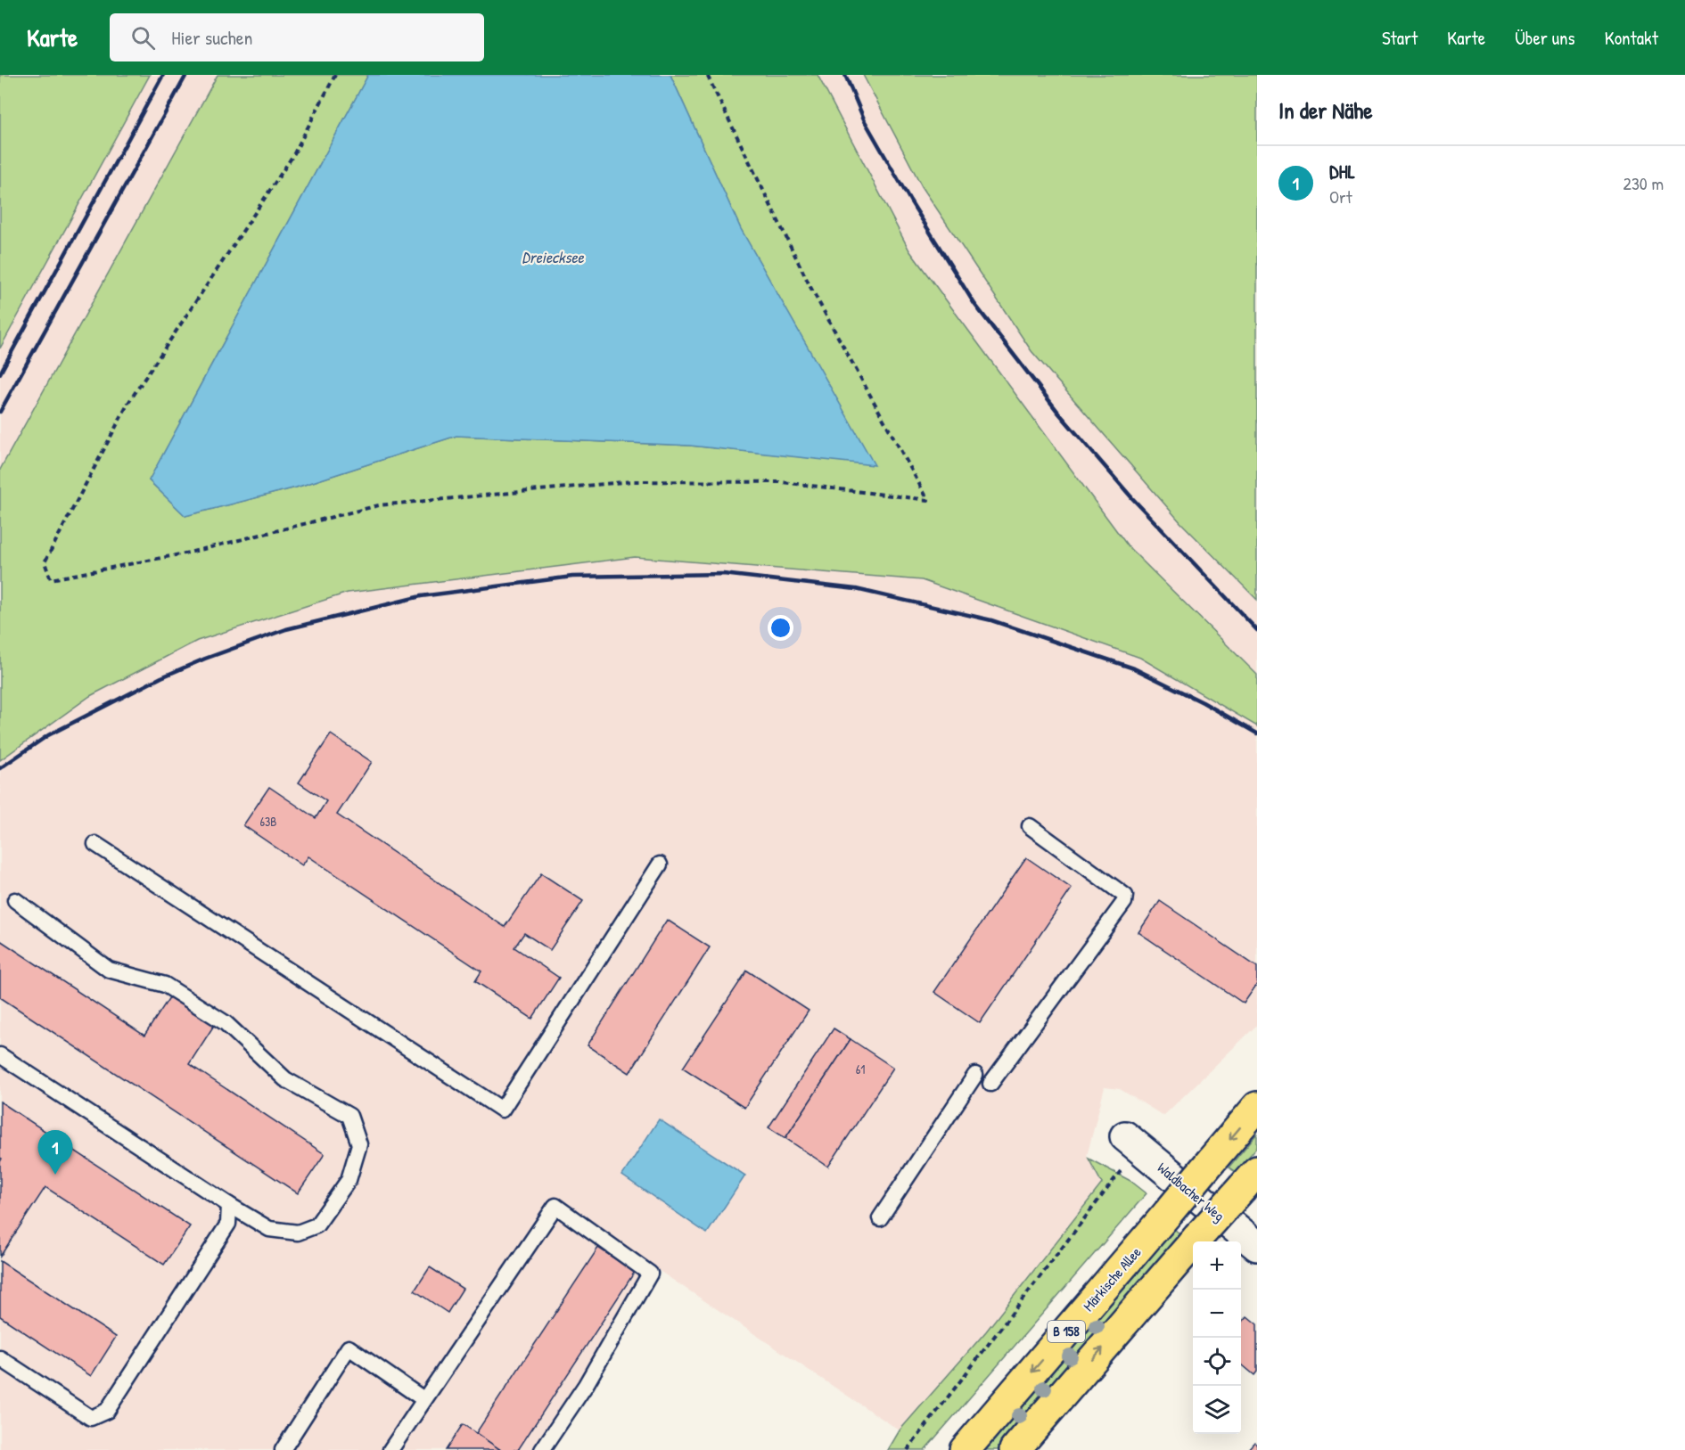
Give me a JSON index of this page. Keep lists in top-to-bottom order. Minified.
{"streets":{"main road":["Märkische Allee","B 158"],"street":["Waldbacher Weg"]},"water":["Dreiecksee"],"house_numbers":["63B","61"],"page":{"header":"Karte","search":"Hier suchen","nav":["Start","Karte","Über uns","Kontakt"],"heading":"In der Nähe","list":[{"mark":"1","name":"DHL","note":"Ort","value":"230 m"}],"pins":"1","map_buttons":["+","−"]}}
